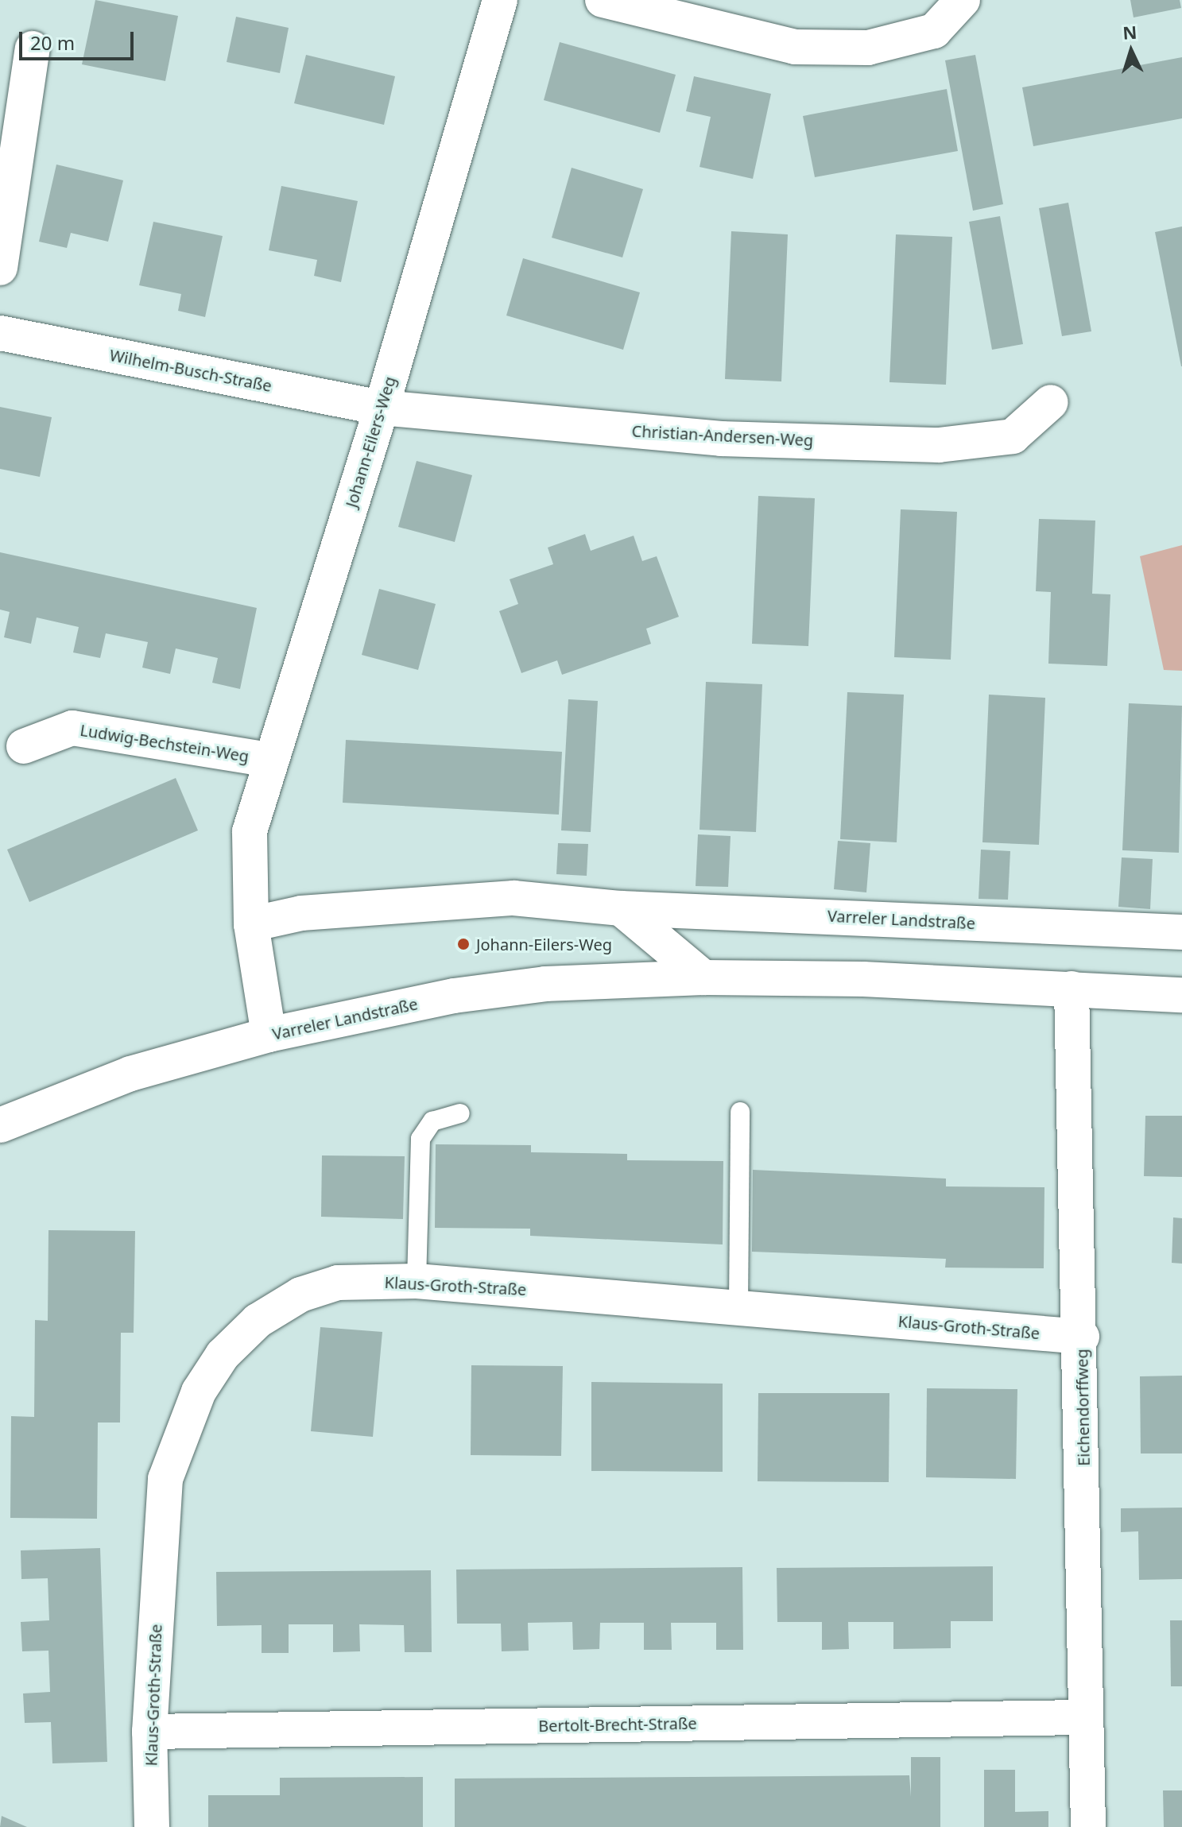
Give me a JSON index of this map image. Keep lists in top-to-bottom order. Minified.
{"streets":{"street":["Wilhelm-Busch-Straße","Christian-Andersen-Weg","Johann-Eilers-Weg","Ludwig-Bechstein-Weg","Varreler Landstraße","Klaus-Groth-Straße","Eichendorffweg","Bertolt-Brecht-Straße"]},"crossings":[["Wilhelm-Busch-Straße","Christian-Andersen-Weg"],["Wilhelm-Busch-Straße","Johann-Eilers-Weg"],["Christian-Andersen-Weg","Johann-Eilers-Weg"],["Johann-Eilers-Weg","Ludwig-Bechstein-Weg"],["Johann-Eilers-Weg","Varreler Landstraße"],["Varreler Landstraße","Eichendorffweg"],["Klaus-Groth-Straße","Eichendorffweg"],["Klaus-Groth-Straße","Bertolt-Brecht-Straße"],["Eichendorffweg","Bertolt-Brecht-Straße"]],"places":["Johann-Eilers-Weg"],"scale_bar":"20 m","north":"top"}
